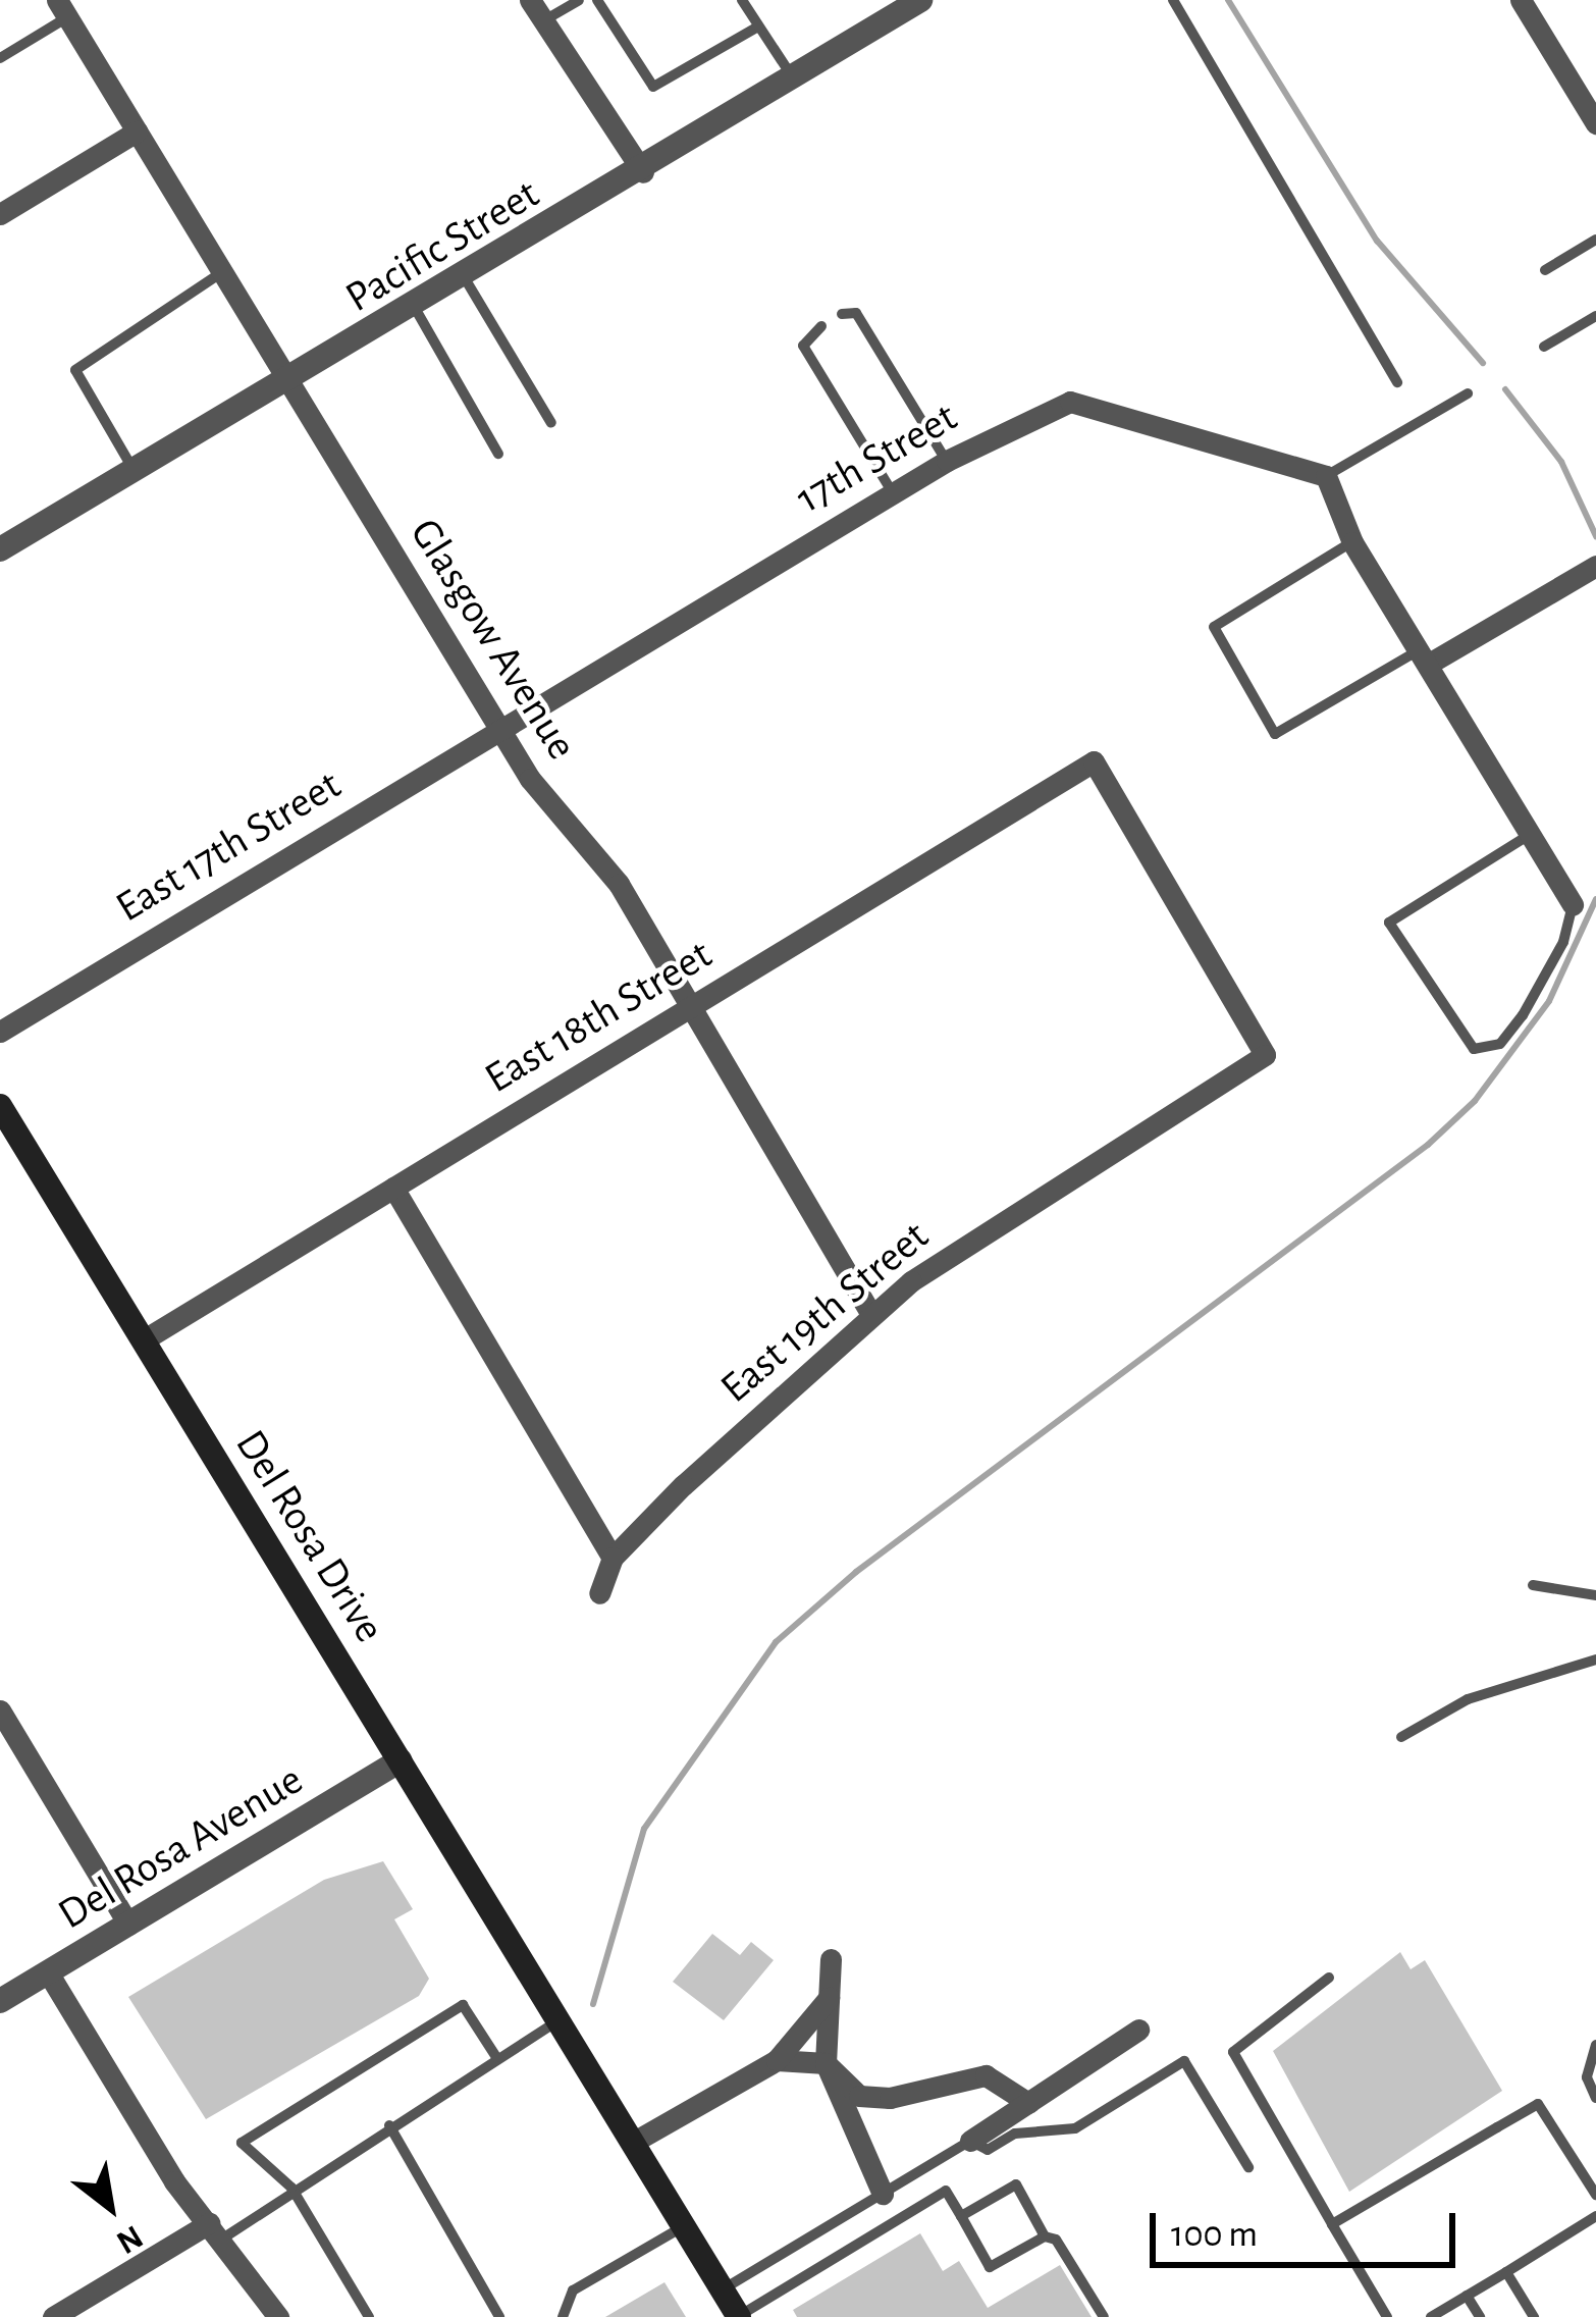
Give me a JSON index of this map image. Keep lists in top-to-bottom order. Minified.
{"streets":{"main road":["Del Rosa Drive"],"street":["Pacific Street","17th Street","Glasgow Avenue","East 17th Street","East 18th Street","East 19th Street","Del Rosa Avenue"]},"crossings":[["Pacific Street","Glasgow Avenue"],["17th Street","Glasgow Avenue"],["17th Street","East 17th Street"],["Glasgow Avenue","East 17th Street"],["Glasgow Avenue","East 18th Street"],["Glasgow Avenue","East 19th Street"],["East 18th Street","East 19th Street"],["East 18th Street","Del Rosa Drive"],["Del Rosa Drive","Del Rosa Avenue"]],"scale_bar":"100 m","north":"bottom right"}
